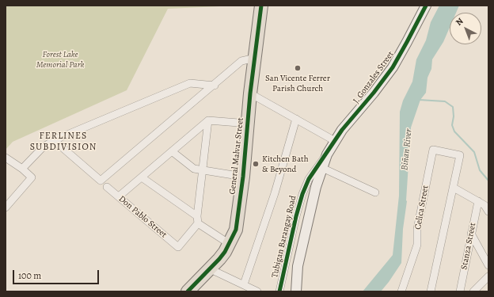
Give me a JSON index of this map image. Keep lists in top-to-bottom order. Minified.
{"streets":{"highway":["General Malvar Street"],"street":["J. Gonzales Street","Celica Street","Don Pablo Street","Tubigan Barangay Road","Stanza Street"]},"crossings":[["J. Gonzales Street","Tubigan Barangay Road"]],"districts":["FERLINES SUBDIVISION"],"water":["Biñan River"],"parks":["Forest Lake Memorial Park"],"places":["San Vicente Ferrer Parish Church","Kitchen Bath & Beyond"],"scale_bar":"100 m","north":"top left"}
